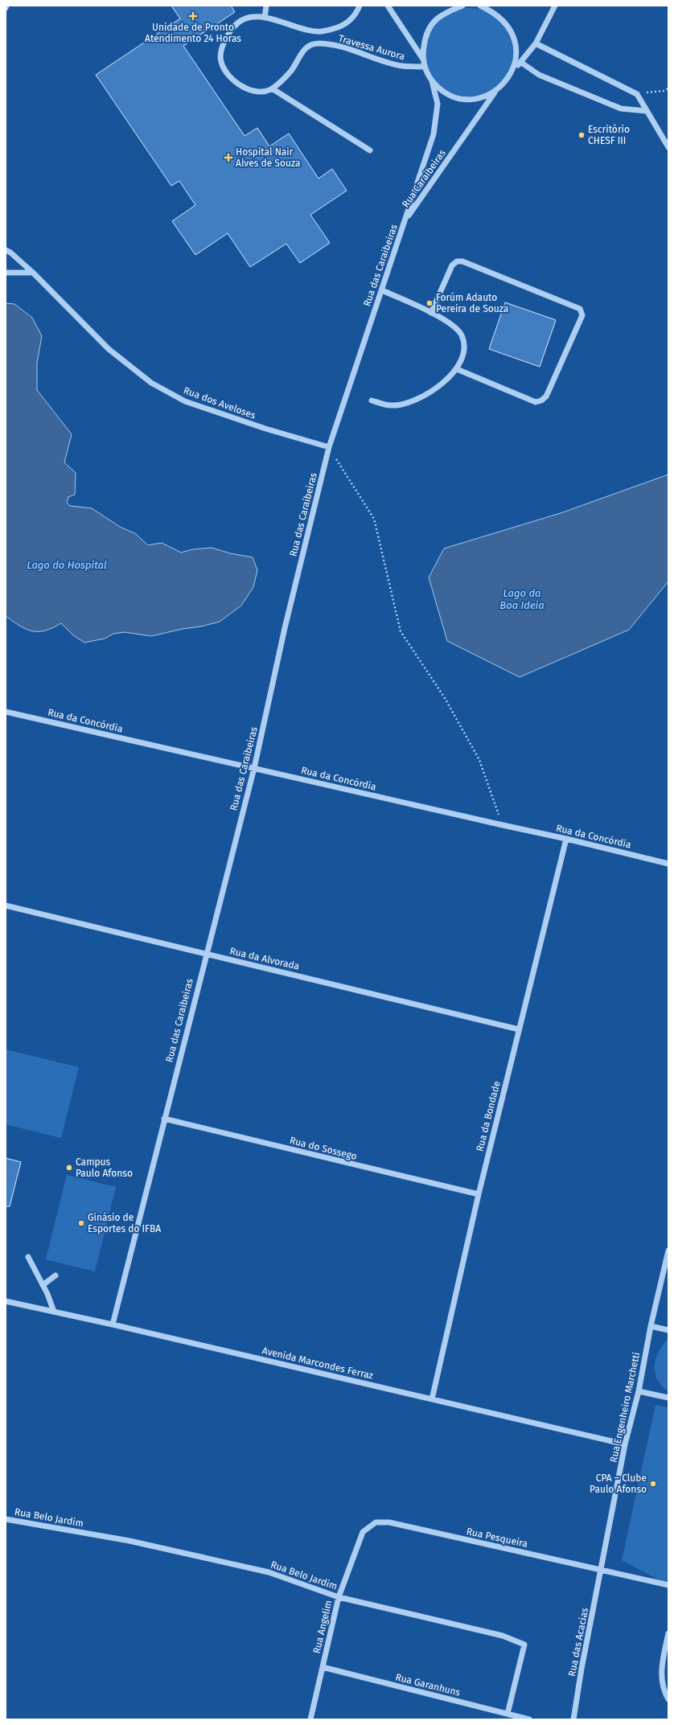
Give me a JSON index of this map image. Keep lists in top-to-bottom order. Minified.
{"streets":{"street":["Travessa Aurora","Rua Caraibeiras","Rua das Caraibeiras","Rua dos Aveloses","Rua da Concórdia","Rua da Alvorada","Rua da Bondade","Rua do Sossego","Avenida Marcondes Ferraz","Rua Engenheiro Marchetti","Rua Belo Jardim","Rua Pesqueira","Rua Angelim","Rua das Acacias","Rua Garanhuns"]},"crossings":[["Travessa Aurora","Rua Caraibeiras"],["Rua Caraibeiras","Rua das Caraibeiras"],["Rua das Caraibeiras","Rua dos Aveloses"],["Rua das Caraibeiras","Rua da Concórdia"],["Rua das Caraibeiras","Rua da Alvorada"],["Rua das Caraibeiras","Rua do Sossego"],["Rua das Caraibeiras","Avenida Marcondes Ferraz"],["Rua da Concórdia","Rua da Bondade"],["Rua da Alvorada","Rua da Bondade"],["Rua da Bondade","Rua do Sossego"],["Rua da Bondade","Avenida Marcondes Ferraz"],["Avenida Marcondes Ferraz","Rua Engenheiro Marchetti"],["Rua Engenheiro Marchetti","Rua Pesqueira"],["Rua Engenheiro Marchetti","Rua das Acacias"],["Rua Belo Jardim","Rua Angelim"],["Rua Belo Jardim","Rua Garanhuns"],["Rua Pesqueira","Rua Angelim"],["Rua Pesqueira","Rua das Acacias"],["Rua Angelim","Rua Garanhuns"]],"water":["Lago do Hospital","Lago da Boa Ideia"],"places":{"health":["Unidade de Pronto Atendimento 24 Horas","Hospital Nair Alves de Souza"],"other":["Escritório CHESF III","Forúm Adauto Pereira de Souza","Campus Paulo Afonso","Ginásio de Esportes do IFBA","CPA – Clube Paulo Afonso"]}}
